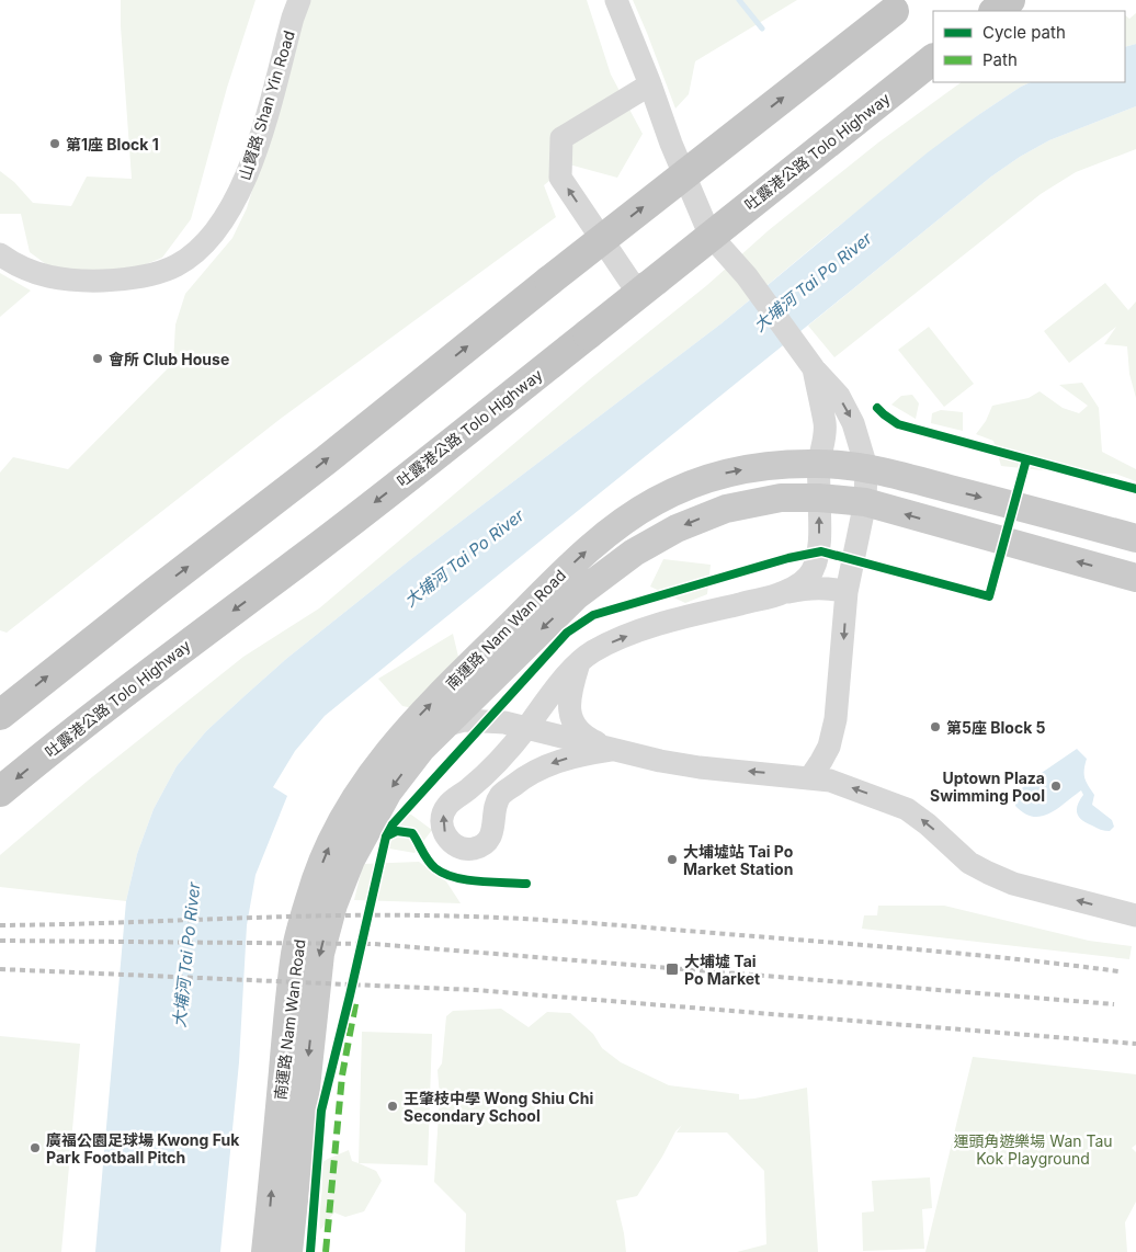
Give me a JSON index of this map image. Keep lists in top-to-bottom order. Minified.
{"streets":{"highway":["吐露港公路 Tolo Highway"],"main road":["南運路 Nam Wan Road"],"street":["山賢路 Shan Yin Road"]},"water":["大埔河 Tai Po River"],"parks":["運頭角遊樂場 Wan Tau Kok Playground"],"places":{"other":["第1座 Block 1","會所 Club House","第5座 Block 5","Uptown Plaza Swimming Pool","大埔墟站 Tai Po Market Station","王肇枝中學 Wong Shiu Chi Secondary School","廣福公園足球場 Kwong Fuk Park Football Pitch"],"transit":["大埔墟 Tai Po Market"]},"legend":["Cycle path","Path"]}
